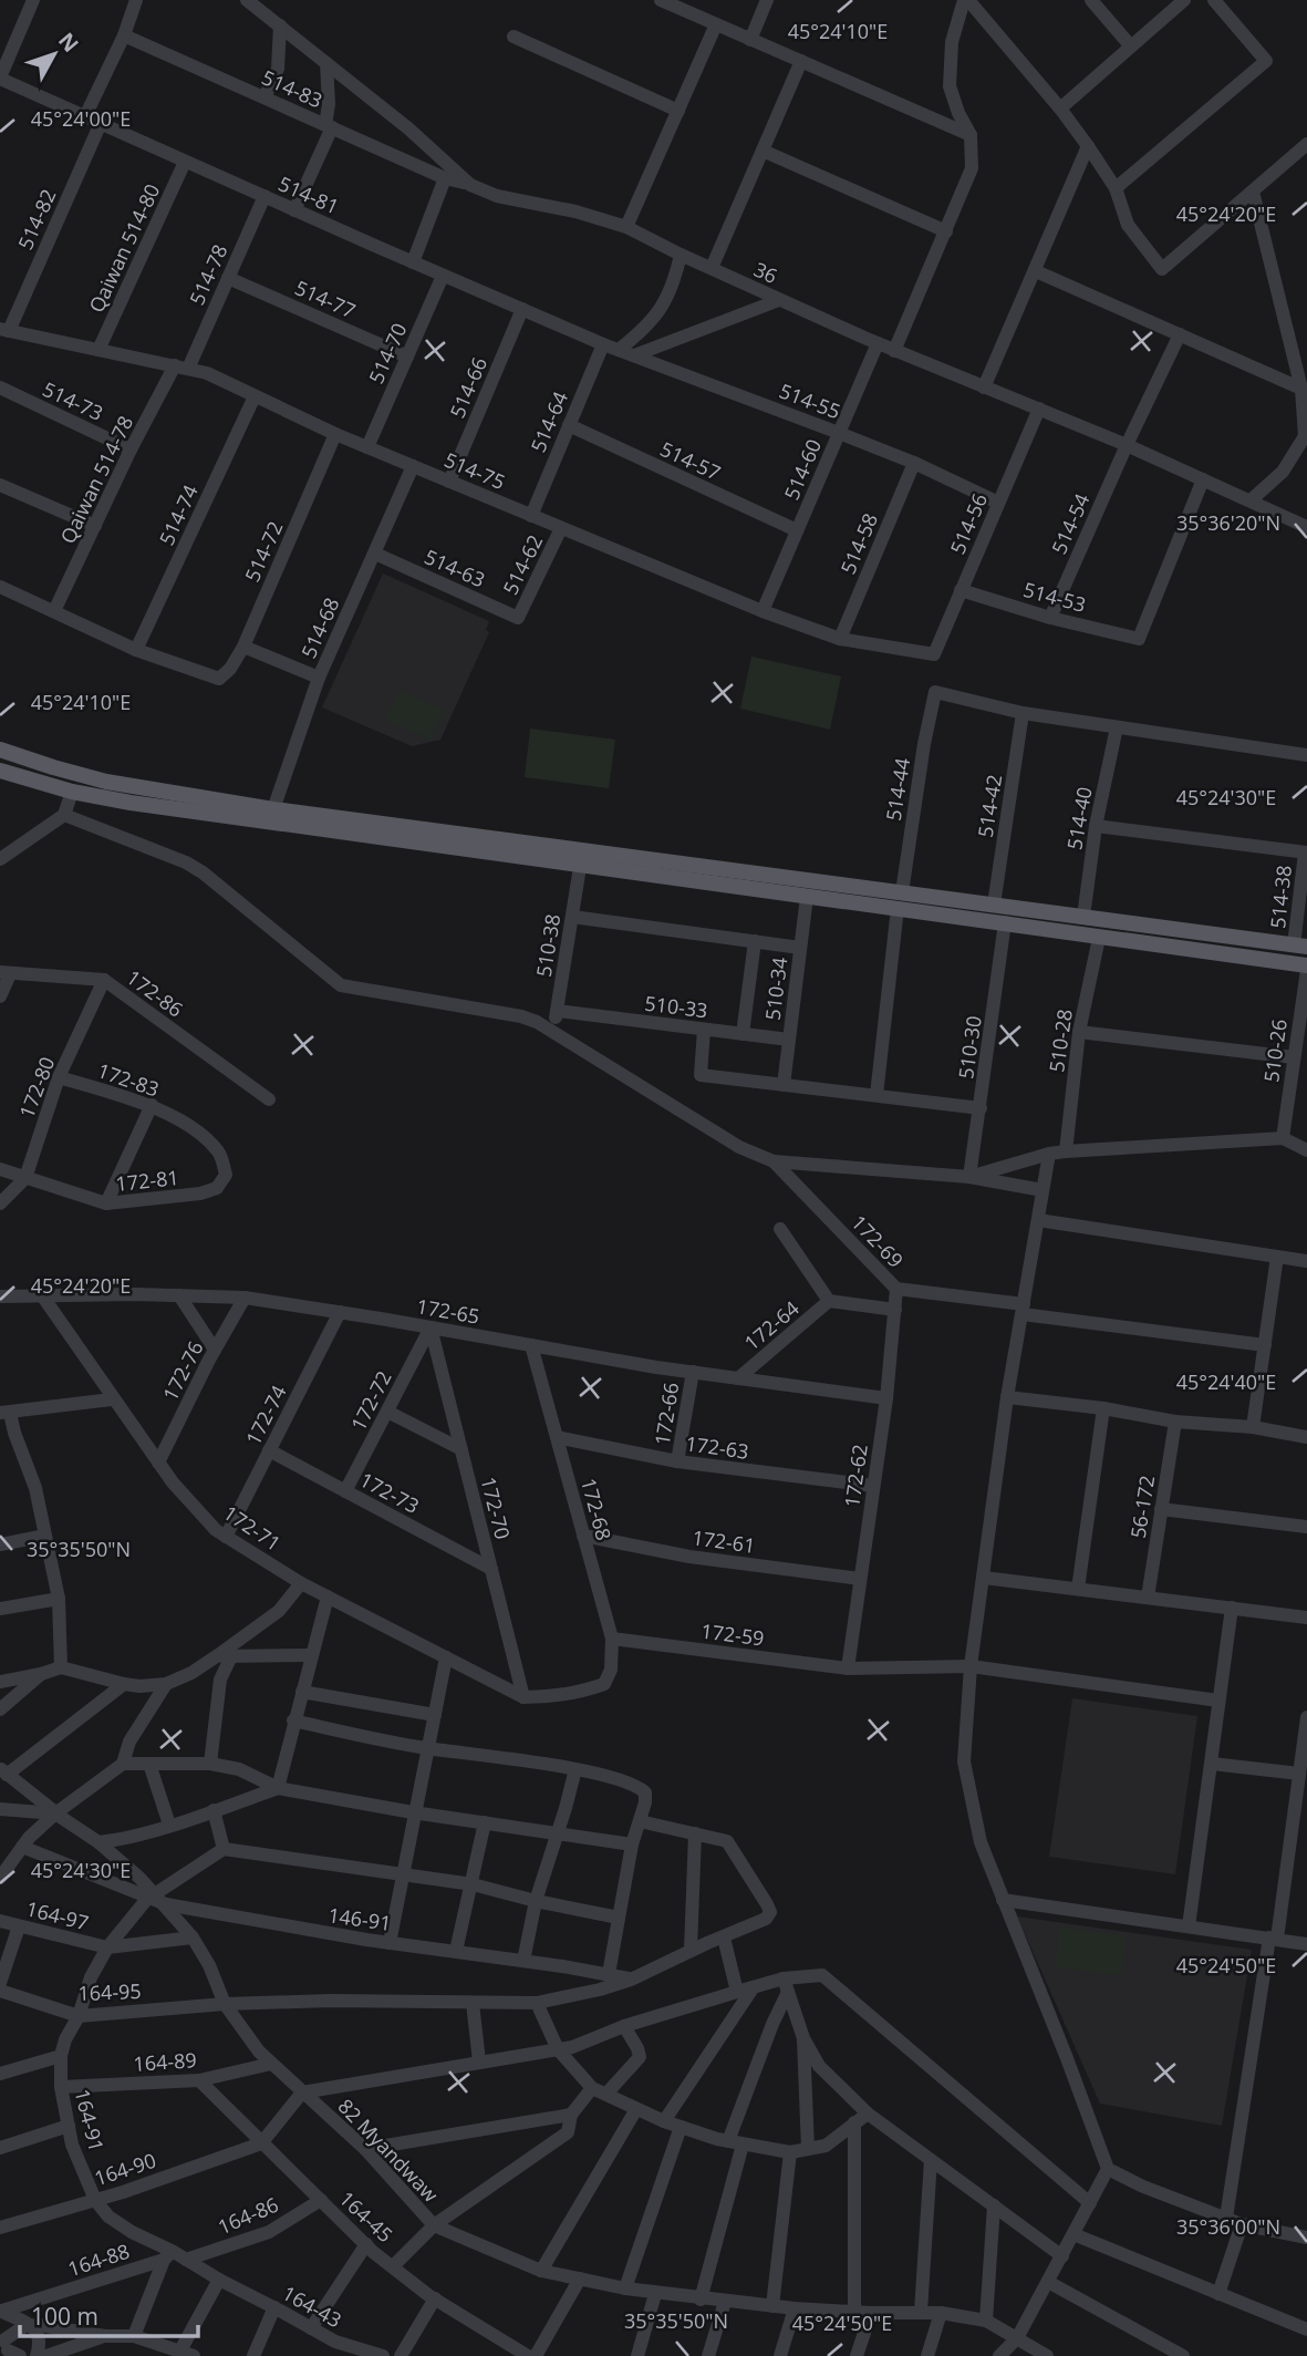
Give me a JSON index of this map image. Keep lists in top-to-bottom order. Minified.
{"streets":{"street":["514-83","514-81","514-82","Qaiwan 514-80","36","514-78","514-77","514-70","514-66","514-73","514-55","514-64","514-57","514-60","514-75","Qaiwan 514-78","514-74","514-56","514-54","514-58","514-72","514-62","514-63","514-53","514-68","514-44","514-42","514-40","514-38","510-38","510-34","172-86","510-33","510-28","510-30","510-26","172-83","172-80","172-81","172-69","172-65","172-64","172-76","172-72","172-66","172-74","172-63","172-62","172-73","56-172","172-70","172-68","172-71","172-61","172-59","164-97","146-91","164-95","164-89","164-91","82 Myandwaw","164-90","164-86","164-45","164-88","164-43"]},"crossings":[["514-83","36"],["514-81","514-82"],["514-81","Qaiwan 514-80"],["514-81","514-78"],["514-81","514-70"],["514-81","514-66"],["514-81","514-55"],["514-81","514-64"],["514-82","514-75"],["Qaiwan 514-80","514-75"],["36","514-60"],["36","514-56"],["36","514-54"],["36","514-53"],["514-78","514-77"],["514-78","514-75"],["514-78","Qaiwan 514-78"],["514-77","514-70"],["514-70","514-75"],["514-66","514-75"],["514-73","Qaiwan 514-78"],["514-55","514-64"],["514-55","514-60"],["514-55","514-56"],["514-55","514-58"],["514-64","514-57"],["514-64","514-75"],["514-57","514-60"],["514-60","514-75"],["514-75","Qaiwan 514-78"],["514-75","514-74"],["514-75","514-56"],["514-75","514-58"],["514-75","514-72"],["514-75","514-62"],["514-75","514-68"],["514-74","514-72"],["514-56","514-53"],["514-54","514-53"],["514-62","514-63"],["514-63","514-68"],["514-44","514-42"],["510-38","510-33"],["510-34","510-33"],["172-86","172-80"],["172-83","172-80"],["172-83","172-81"],["172-80","172-81"],["172-69","172-62"],["172-65","172-64"],["172-65","172-76"],["172-65","172-72"],["172-65","172-66"],["172-65","172-74"],["172-65","172-62"],["172-65","172-70"],["172-65","172-68"],["172-65","172-71"],["172-76","172-71"],["172-72","172-73"],["172-72","172-70"],["172-66","172-63"],["172-74","172-73"],["172-74","172-71"],["172-63","172-62"],["172-63","172-68"],["172-62","172-61"],["172-62","172-59"],["172-73","172-70"],["172-70","172-68"],["172-70","172-71"],["172-68","172-71"],["172-68","172-61"],["172-68","172-59"],["164-97","164-91"],["146-91","164-95"],["146-91","82 Myandwaw"],["164-95","164-91"],["164-95","82 Myandwaw"],["164-89","164-91"],["164-89","82 Myandwaw"],["164-89","164-45"],["164-91","164-90"],["164-91","164-86"],["164-91","164-88"],["164-91","164-43"],["164-90","164-45"],["164-86","164-45"],["164-86","164-88"],["164-86","164-43"],["164-88","164-43"]],"scale_bar":"100 m","north":"top right","coordinates":["45°24'10\"E","45°24'00\"E","45°24'20\"E","35°36'20\"N","45°24'30\"E","45°24'40\"E","35°35'50\"N","45°24'50\"E","35°36'00\"N"]}
